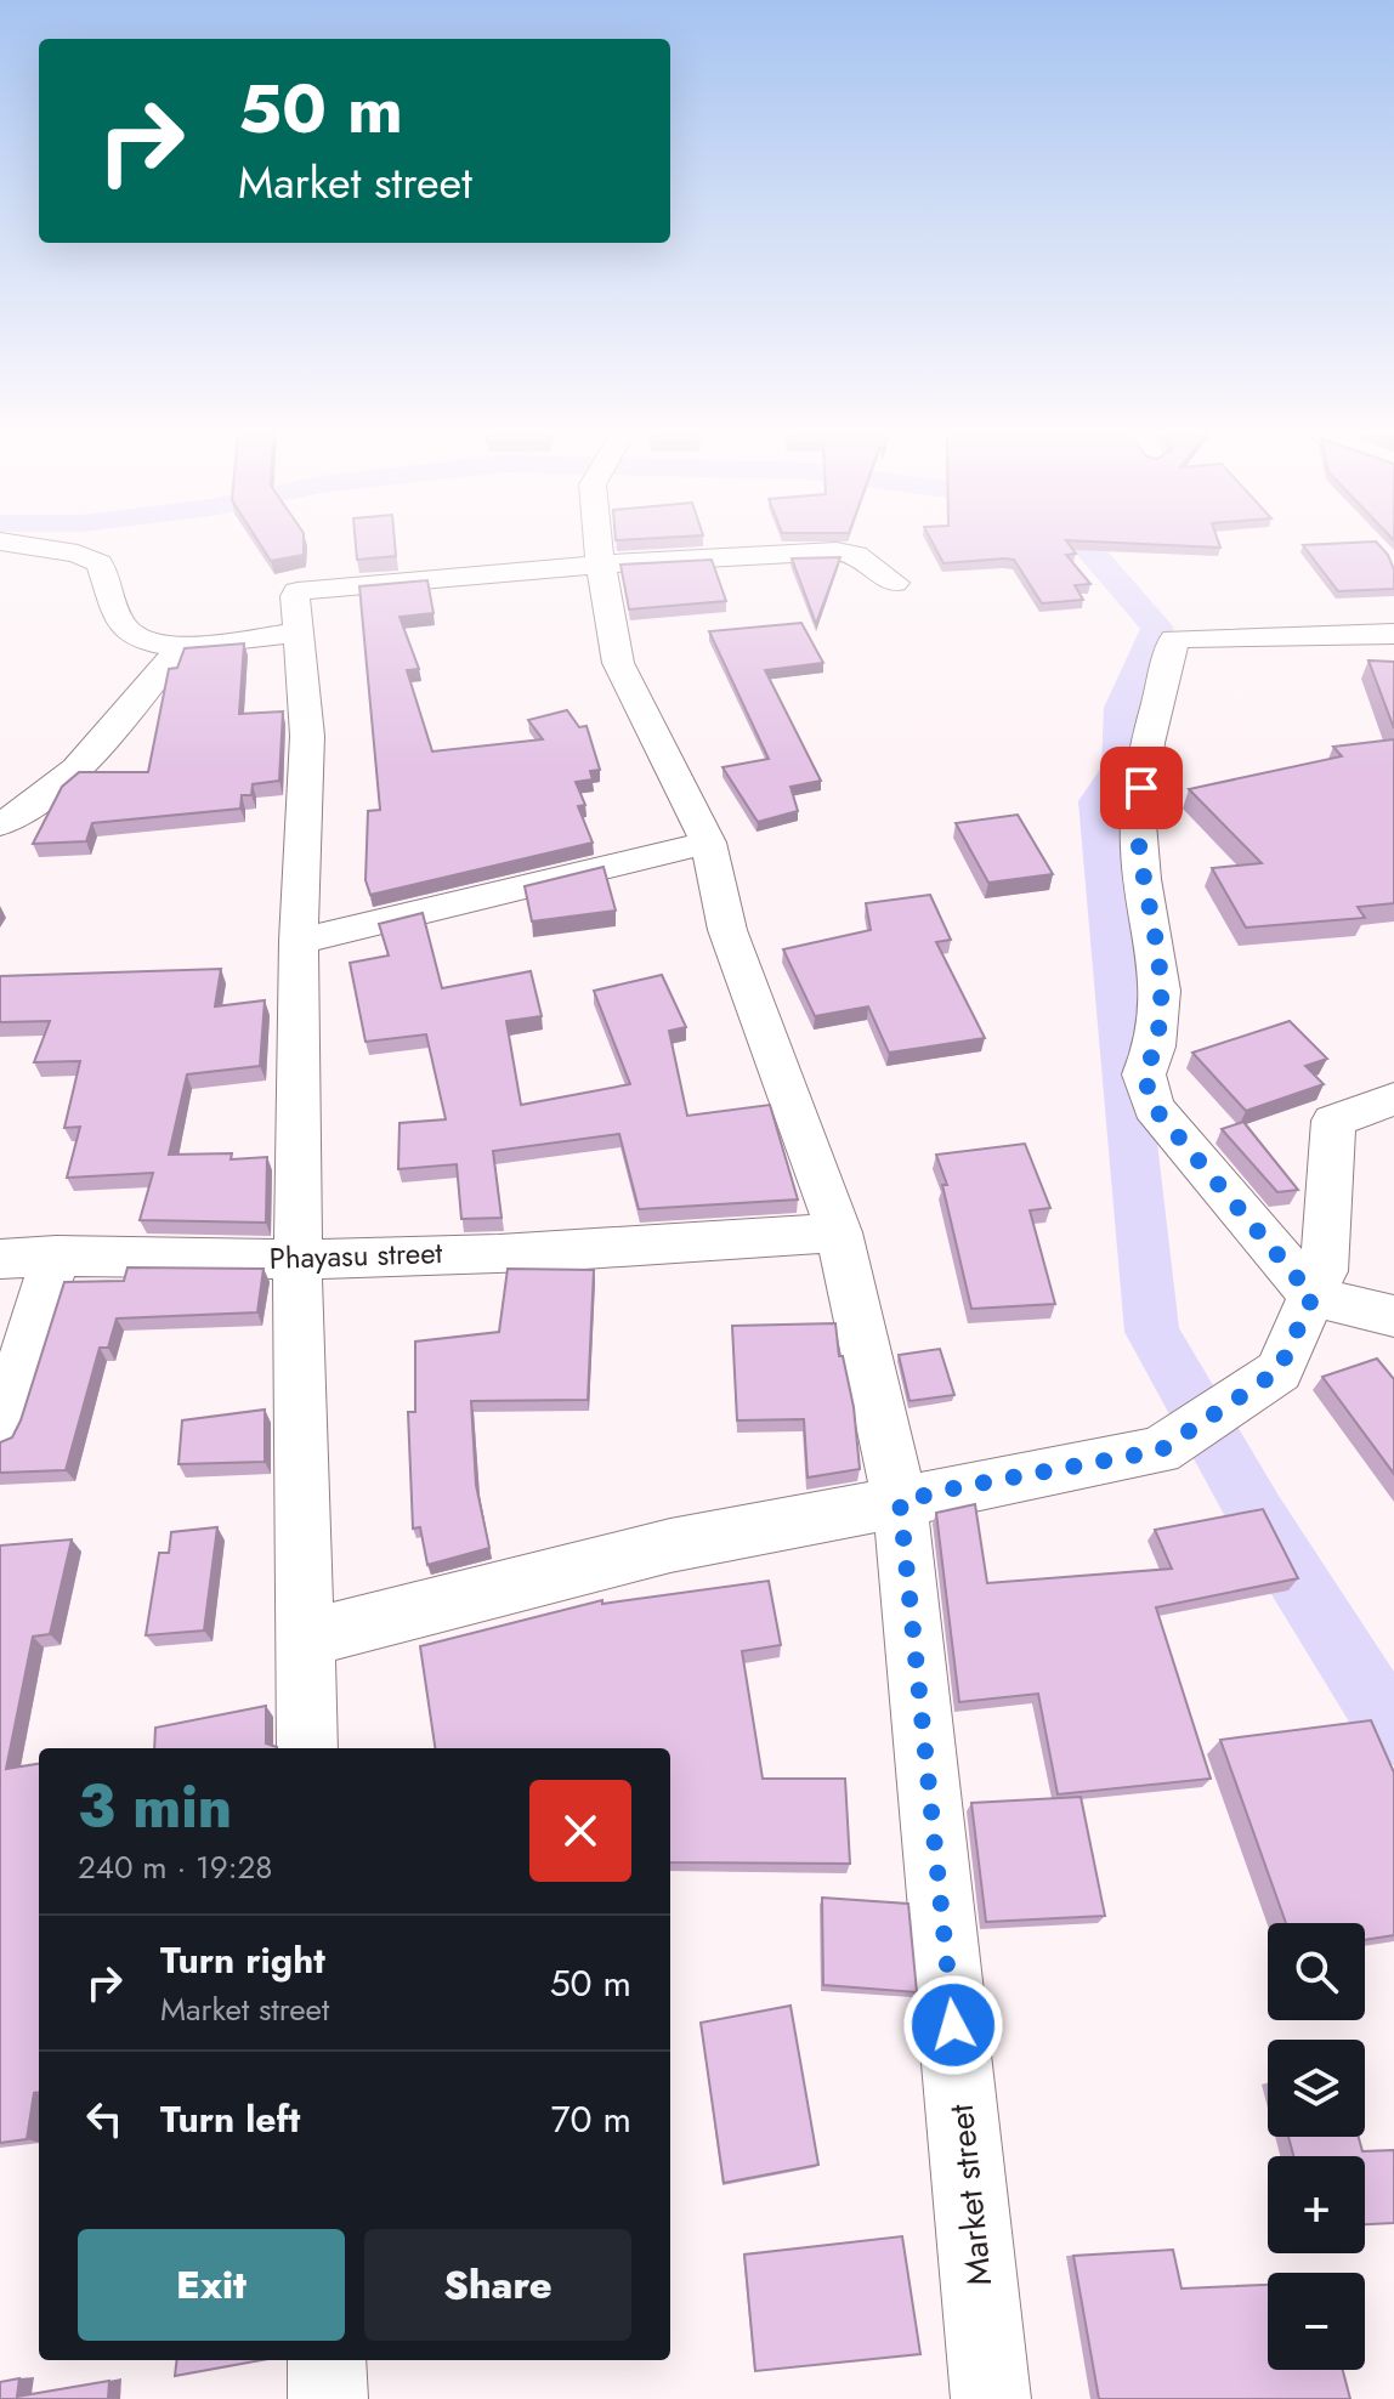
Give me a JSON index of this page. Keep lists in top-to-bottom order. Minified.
{"streets":{"street":["Phayasu street","Market street"]},"crossings":[["Phayasu street","Market street"]],"page":{"turn":["50 m","Market street"],"heading":["3 min","240 m · 19:28"],"list":[{"name":"Turn right","note":"Market street","value":"50 m"},{"name":"Turn left","value":"70 m"}],"map_buttons":["+","−"],"buttons":["Exit","Share"]}}
